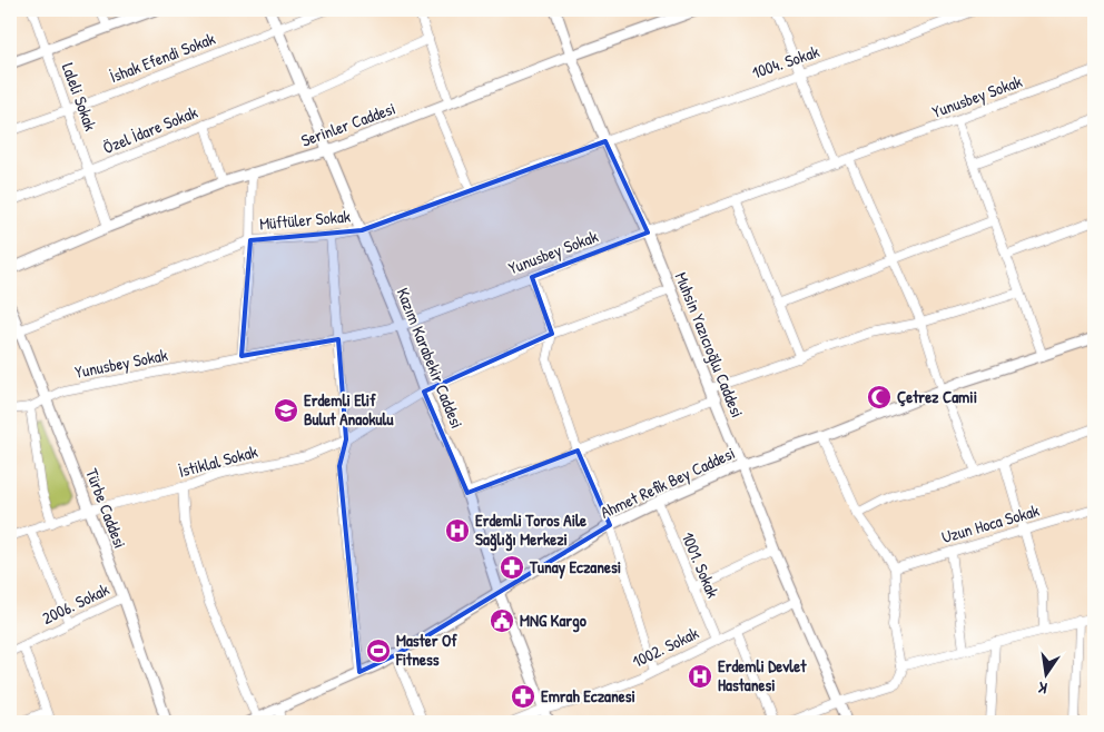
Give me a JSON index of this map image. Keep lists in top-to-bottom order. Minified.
{"streets":{"street":["İshak Efendi Sokak","1004. Sokak","Laleli Sokak","Yunusbey Sokak","Serinler Caddesi","Özel İdare Sokak","Müftüler Sokak","Muhsin Yazıcıoğlu Caddesi","Kazım Karabekir Caddesi","İstiklal Sokak","Ahmet Refik Bey Caddesi","Türbe Caddesi","Uzun Hoca Sokak","1001. Sokak","2006. Sokak","1002. Sokak"]},"crossings":[["İshak Efendi Sokak","Laleli Sokak"],["İshak Efendi Sokak","Kazım Karabekir Caddesi"],["1004. Sokak","Müftüler Sokak"],["1004. Sokak","Muhsin Yazıcıoğlu Caddesi"],["Laleli Sokak","Serinler Caddesi"],["Laleli Sokak","Özel İdare Sokak"],["Yunusbey Sokak","Muhsin Yazıcıoğlu Caddesi"],["Yunusbey Sokak","Kazım Karabekir Caddesi"],["Yunusbey Sokak","Türbe Caddesi"],["Serinler Caddesi","Muhsin Yazıcıoğlu Caddesi"],["Serinler Caddesi","Kazım Karabekir Caddesi"],["Özel İdare Sokak","Kazım Karabekir Caddesi"],["Müftüler Sokak","Muhsin Yazıcıoğlu Caddesi"],["Müftüler Sokak","Kazım Karabekir Caddesi"],["Müftüler Sokak","Türbe Caddesi"],["Muhsin Yazıcıoğlu Caddesi","İstiklal Sokak"],["Muhsin Yazıcıoğlu Caddesi","Ahmet Refik Bey Caddesi"],["Muhsin Yazıcıoğlu Caddesi","1002. Sokak"],["Kazım Karabekir Caddesi","İstiklal Sokak"],["Kazım Karabekir Caddesi","Ahmet Refik Bey Caddesi"],["Kazım Karabekir Caddesi","1002. Sokak"],["İstiklal Sokak","Türbe Caddesi"],["Ahmet Refik Bey Caddesi","1001. Sokak"],["Türbe Caddesi","2006. Sokak"],["1001. Sokak","1002. Sokak"]],"places":{"mosque":["Çetrez Camii"],"school or university":["Erdemli Elif Bulut Anaokulu"],"hospital":["Erdemli Toros Aile Sağlığı Merkezi","Erdemli Devlet Hastanesi"],"pharmacy":["Tunay Eczanesi","Emrah Eczanesi"],"public building":["MNG Kargo"],"sports":["Master Of Fitness"]},"north":"bottom"}
